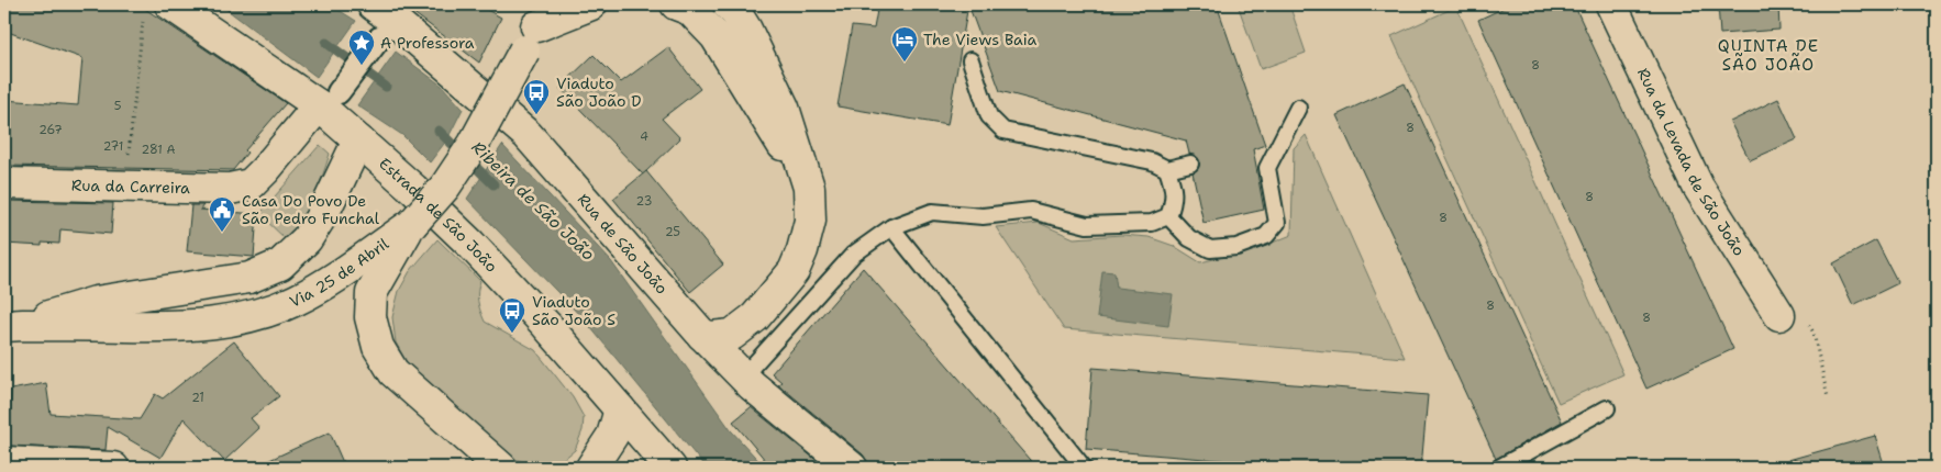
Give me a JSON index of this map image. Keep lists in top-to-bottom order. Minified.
{"streets":{"main road":["Rua da Levada de São João","Rua da Carreira","Estrada de São João","Rua de São João","Via 25 de Abril"]},"crossings":[["Rua da Carreira","Estrada de São João"]],"districts":["QUINTA DE SÃO JOÃO"],"water":["Ribeira de São João"],"places":{"hotel":["The Views Baia"],"place":["A Professora"],"bus stop":["Viaduto São João D","Viaduto São João S"],"public building":["Casa Do Povo De São Pedro Funchal"]},"house_numbers":["8","5","8","267","4","271","281 A","8","23","8","25","8","8","21"]}
